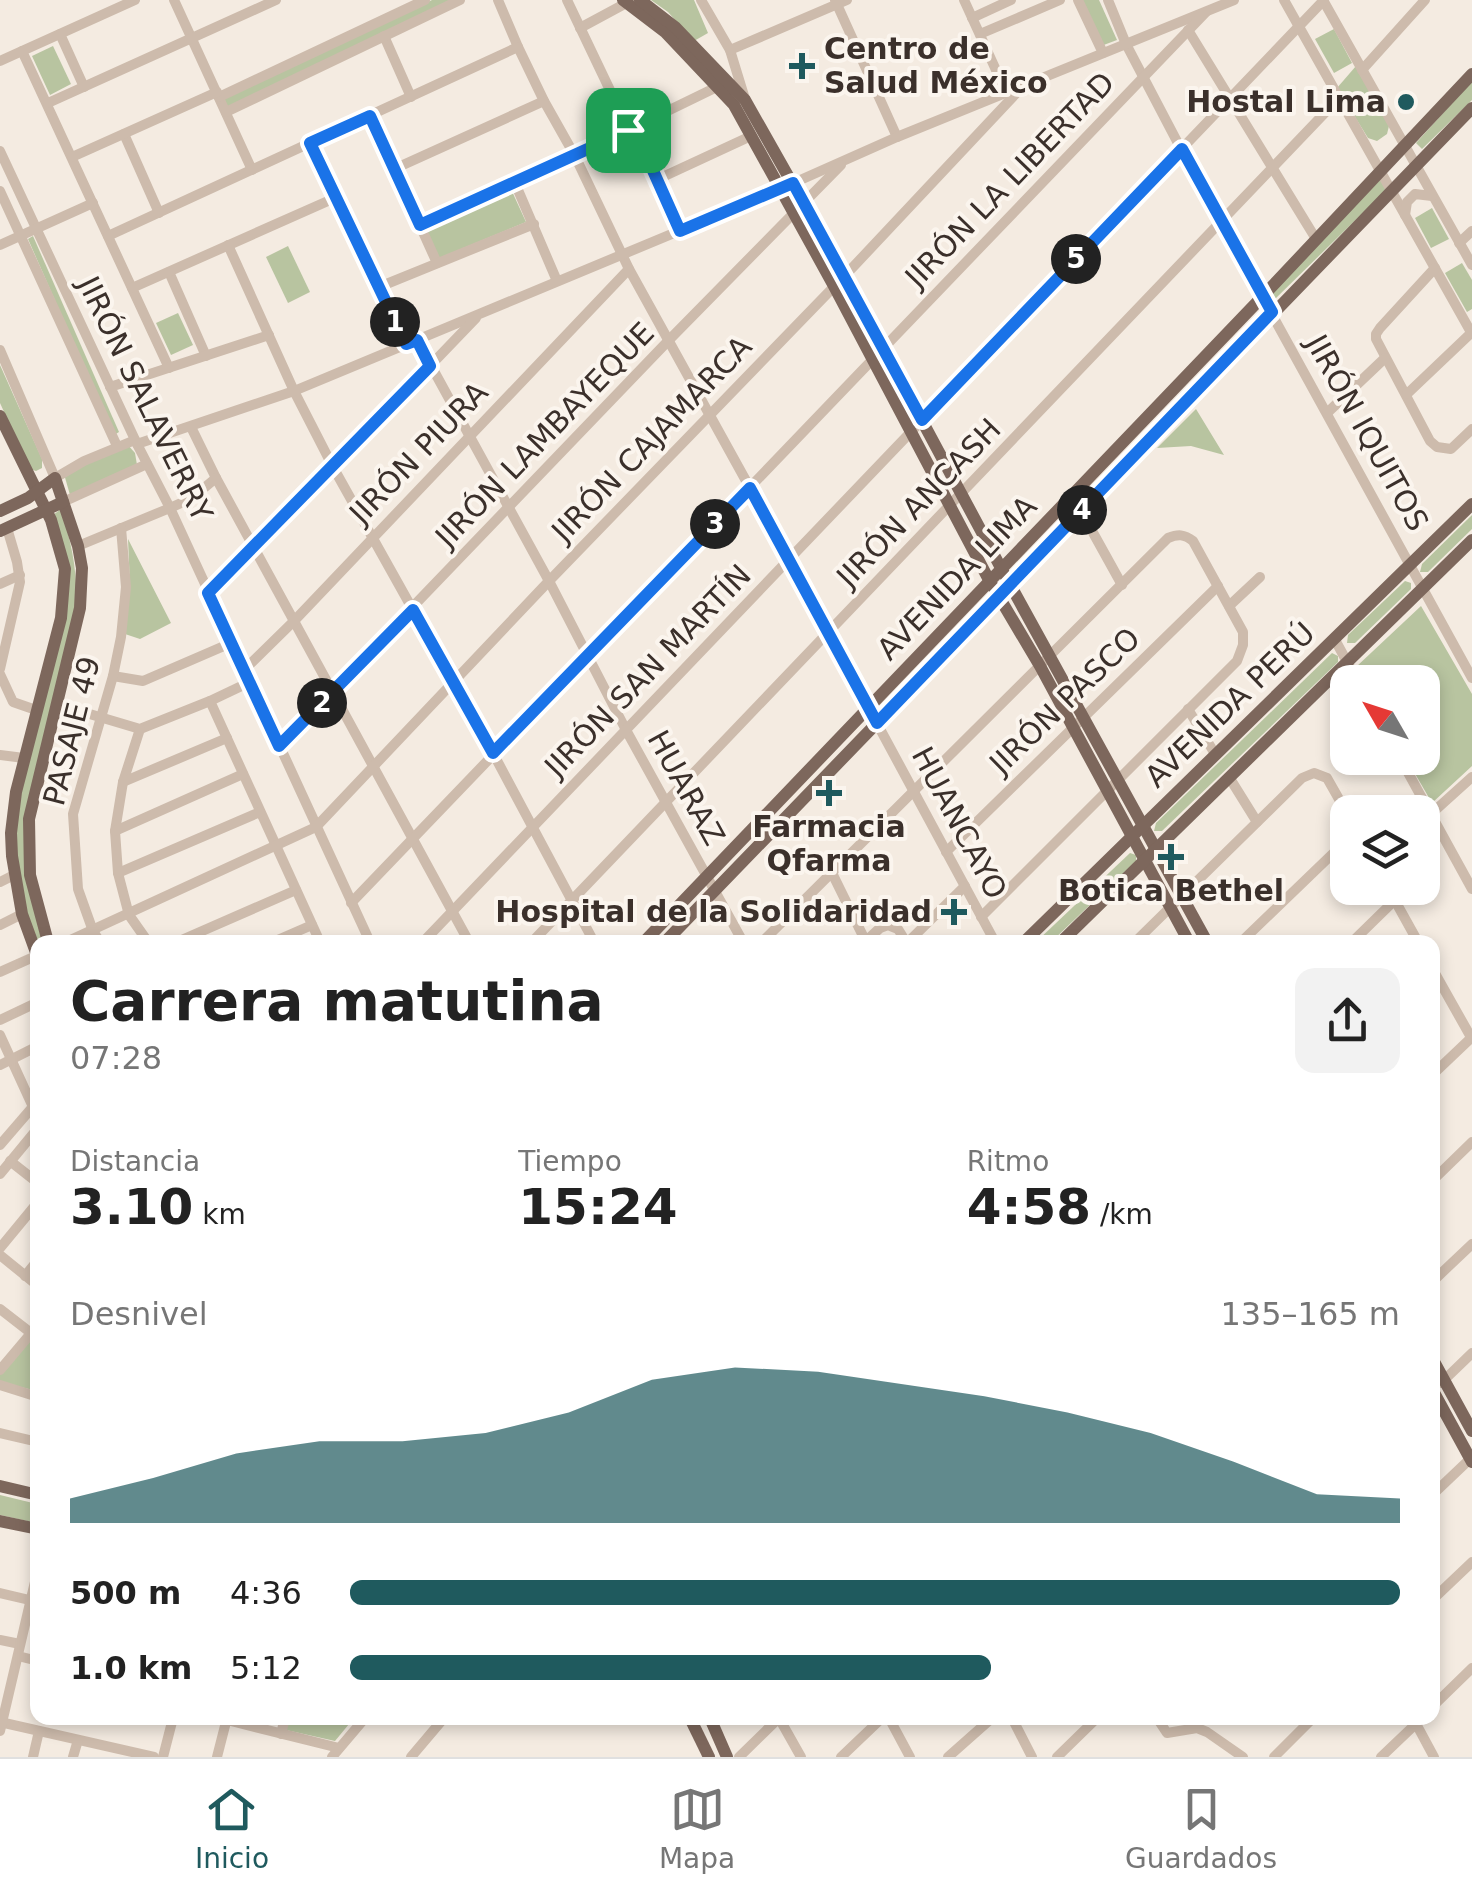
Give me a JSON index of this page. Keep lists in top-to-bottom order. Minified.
{"streets":{"main road":["AVENIDA LIMA","AVENIDA PERÚ"],"street":["JIRÓN LA LIBERTAD","JIRÓN SALAVERRY","JIRÓN IQUITOS","JIRÓN LAMBAYEQUE","JIRÓN CAJAMARCA","JIRÓN PIURA","JIRÓN ANCASH","JIRÓN SAN MARTÍN","JIRÓN PASCO","PASAJE 49","HUARAZ","HUANCAYO"]},"crossings":[["JIRÓN LA LIBERTAD","JIRÓN SALAVERRY"],["JIRÓN LA LIBERTAD","JIRÓN IQUITOS"],["JIRÓN LA LIBERTAD","HUARAZ"],["JIRÓN LA LIBERTAD","HUANCAYO"],["JIRÓN SALAVERRY","JIRÓN LAMBAYEQUE"],["JIRÓN SALAVERRY","JIRÓN CAJAMARCA"],["JIRÓN SALAVERRY","JIRÓN PIURA"],["JIRÓN IQUITOS","JIRÓN ANCASH"],["JIRÓN IQUITOS","AVENIDA LIMA"],["JIRÓN IQUITOS","JIRÓN SAN MARTÍN"],["JIRÓN IQUITOS","AVENIDA PERÚ"],["JIRÓN LAMBAYEQUE","HUARAZ"],["JIRÓN LAMBAYEQUE","HUANCAYO"],["JIRÓN CAJAMARCA","HUARAZ"],["JIRÓN CAJAMARCA","HUANCAYO"],["JIRÓN PIURA","HUARAZ"],["JIRÓN PIURA","HUANCAYO"],["JIRÓN ANCASH","HUARAZ"],["JIRÓN ANCASH","HUANCAYO"],["AVENIDA LIMA","HUARAZ"],["AVENIDA LIMA","HUANCAYO"],["JIRÓN SAN MARTÍN","HUARAZ"],["JIRÓN SAN MARTÍN","HUANCAYO"],["JIRÓN PASCO","HUANCAYO"]],"places":{"health":["Centro de Salud México","Farmacia Qfarma","Botica Bethel","Hospital de la Solidaridad"],"other":["Hostal Lima"]},"north":"top left","page":{"pins":["5","1","4","3","2"],"heading":["Carrera matutina","07:28"],"stats":[["Distancia","3.10 km"],["Tiempo","15:24"],["Ritmo","4:58 /km"]],"chart":["Desnivel","135–165 m"],"list":[{"name":"500 m","note":"4:36"},{"name":"1.0 km","note":"5:12"}],"tabs":["Inicio","Mapa","Guardados"]}}
